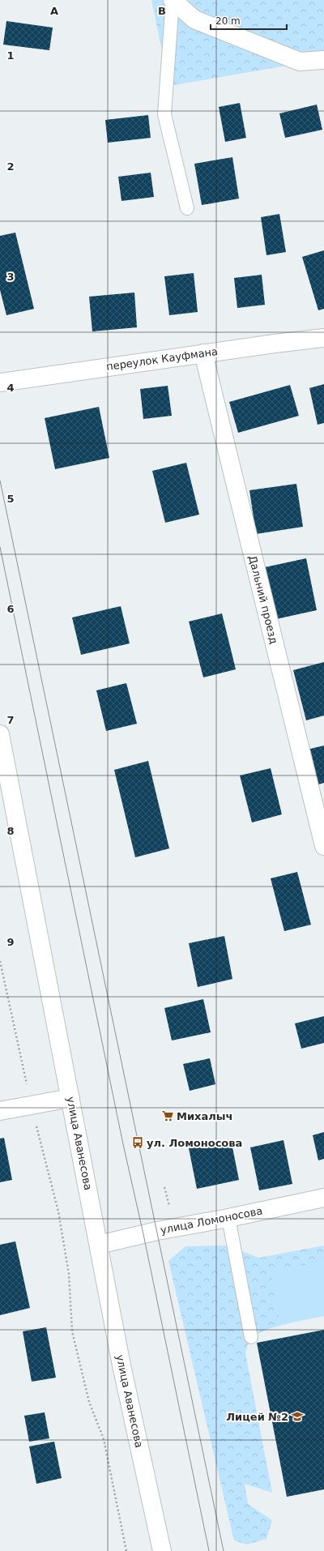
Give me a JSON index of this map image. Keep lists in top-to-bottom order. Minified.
{"streets":{"main road":["переулок Кауфмана","Дальний проезд","улица Аванесова","улица Ломоносова"]},"crossings":[["переулок Кауфмана","Дальний проезд"],["улица Аванесова","улица Ломоносова"]],"places":{"supermarket":["Михалыч"],"bus stop":["ул. Ломоносова"],"school or university":["Лицей №2"]},"scale_bar":"20 m","grid":{"columns":["A","B"],"rows":["1","2","3","4","5","6","7","8","9"]}}
